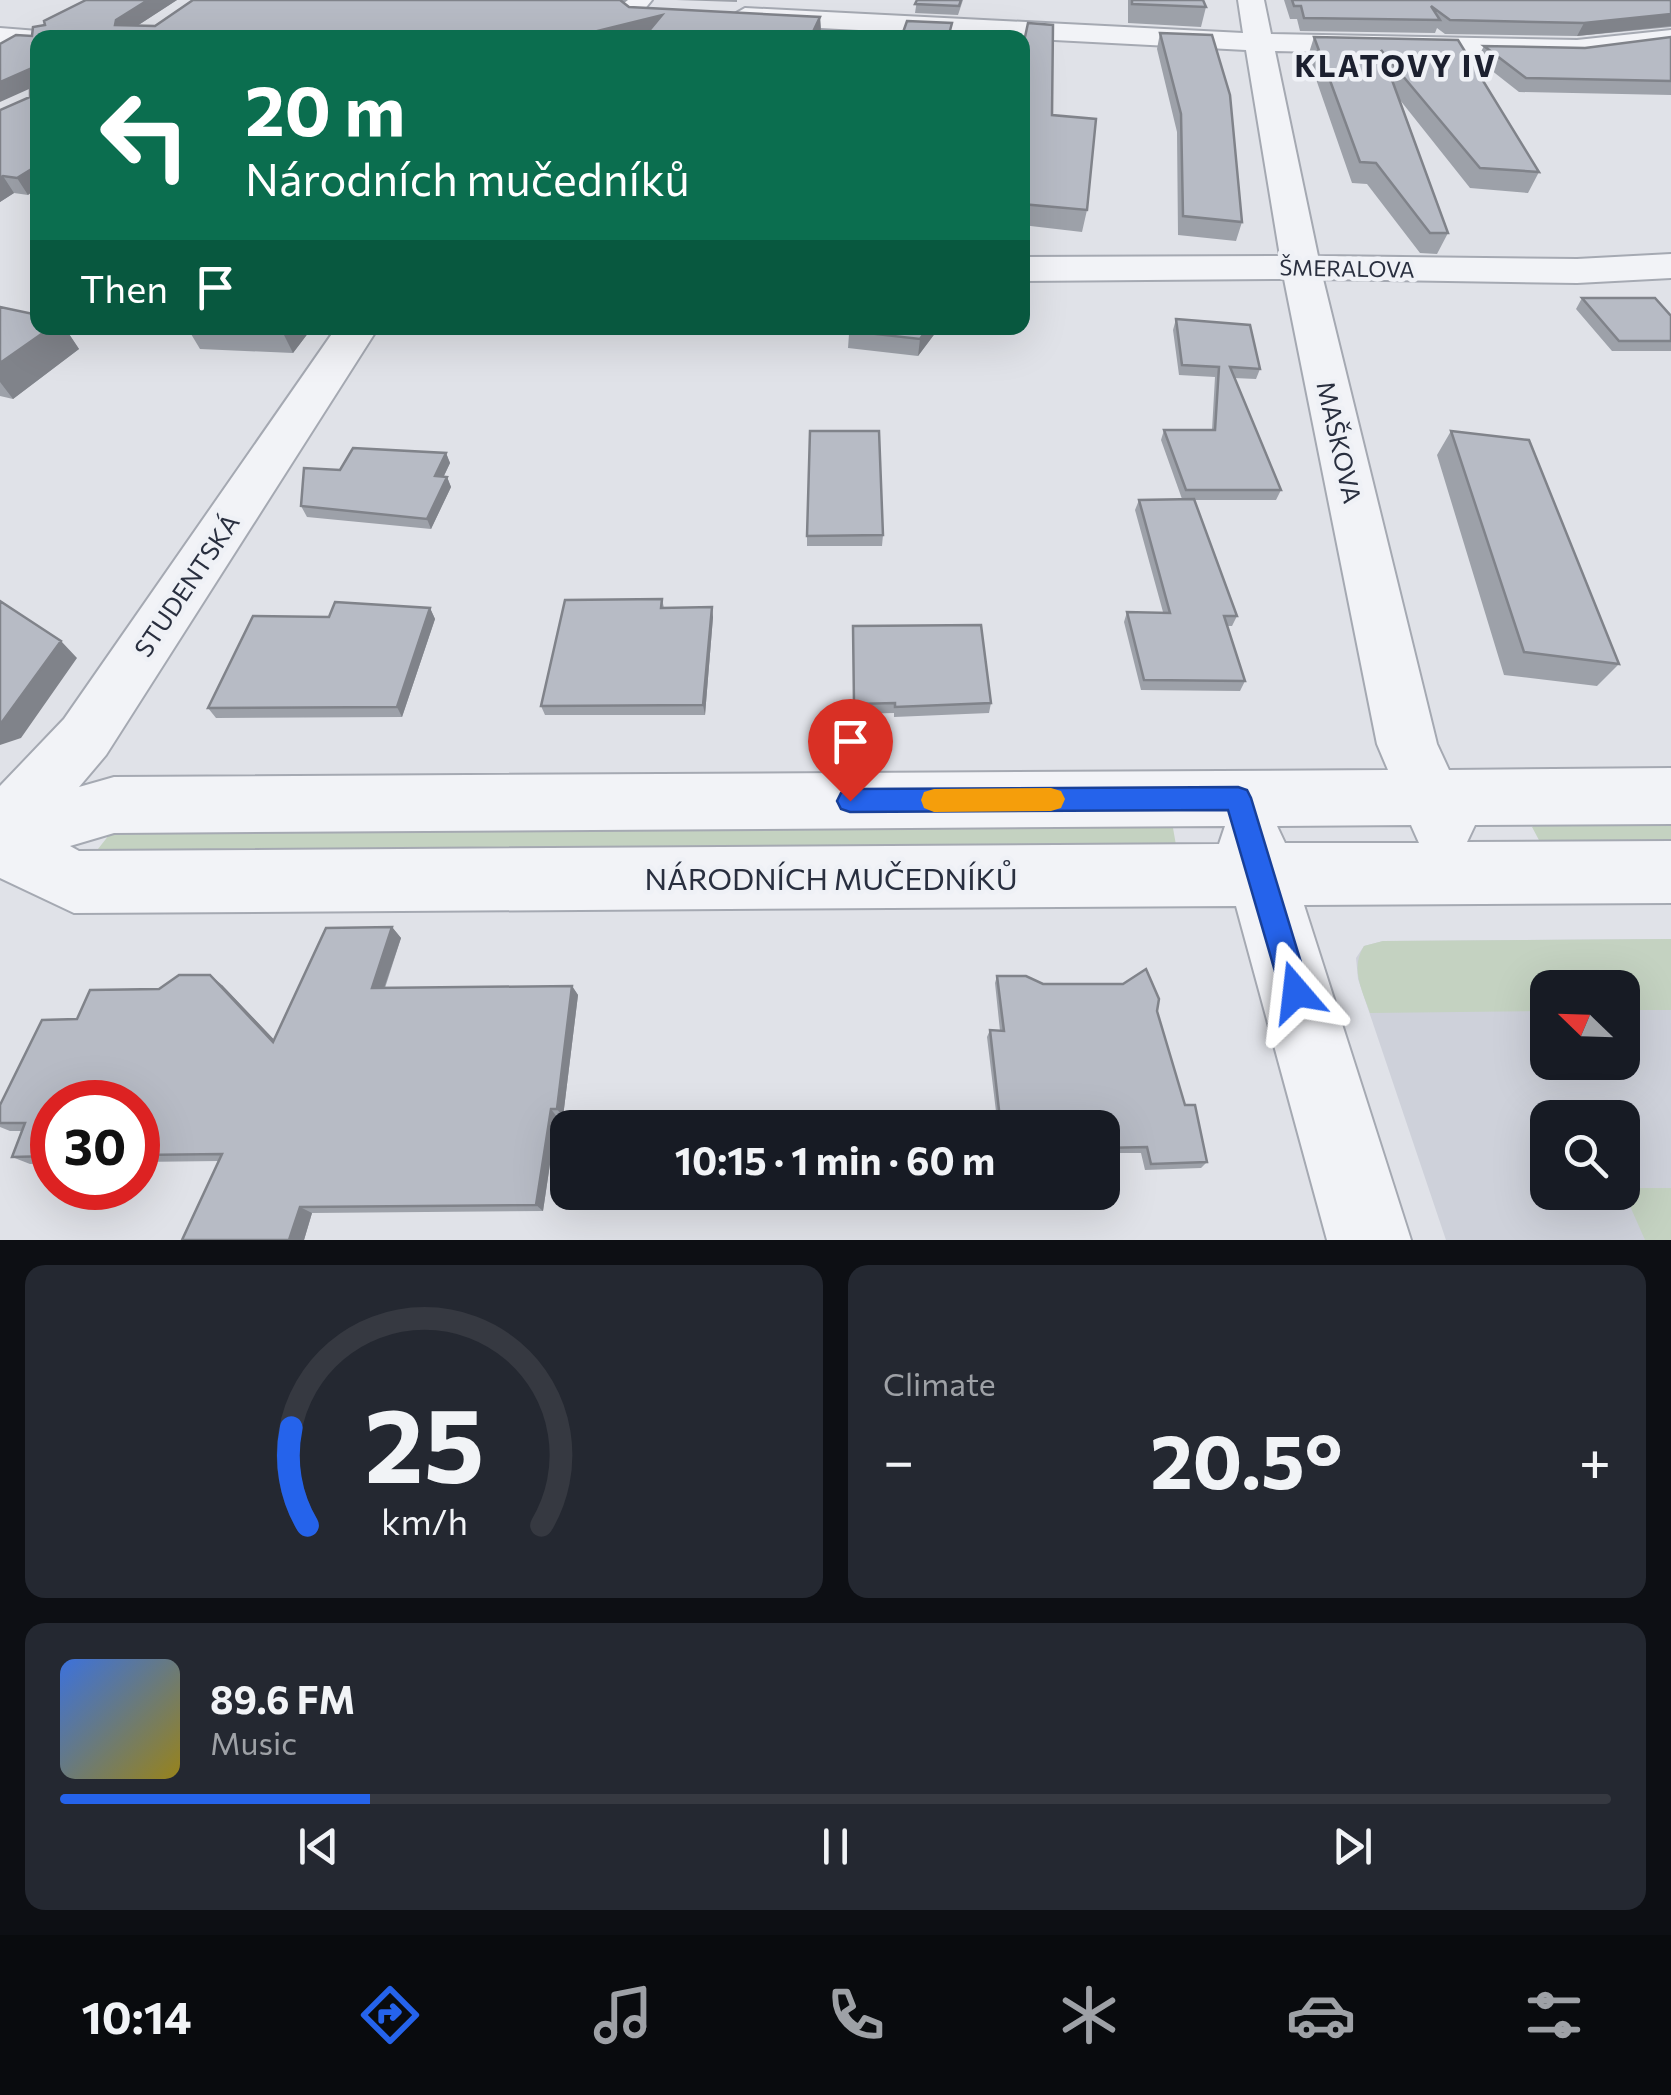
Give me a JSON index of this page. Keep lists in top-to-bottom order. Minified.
{"streets":{"street":["ŠMERALOVA","MAŠKOVA","STUDENTSKÁ","NÁRODNÍCH MUČEDNÍKŮ"]},"crossings":[["ŠMERALOVA","MAŠKOVA"],["MAŠKOVA","NÁRODNÍCH MUČEDNÍKŮ"],["STUDENTSKÁ","NÁRODNÍCH MUČEDNÍKŮ"]],"districts":["KLATOVY IV"],"north":"top left","page":{"turn":["20 m","Národních mučedníků"],"then":"Then","limit":"30","trip":"10:15 · 1 min · 60 m","tile":"Climate","heat":["−","20.5°","+"],"song":["89.6 FM","Music"],"tabs":"10:14","gauge":["25","km/h"]}}
